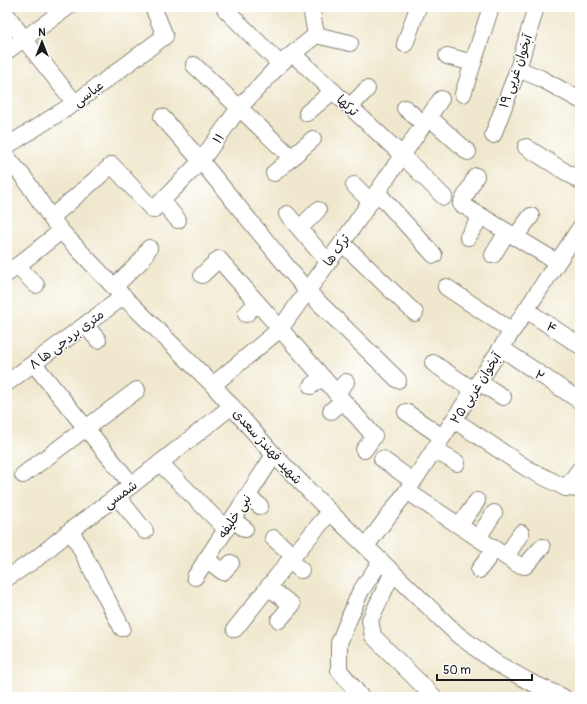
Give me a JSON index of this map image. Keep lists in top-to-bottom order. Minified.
{"streets":{"street":["آبخوان غربی ۱۹","عباسی","ترکها","۱۱","ترک ها","۴","۸ متری بردجی ها","۲","آبخوان غربی ۲۵","شهید فهندژ سعدی","شمسی","نبی خلیفه"]},"crossings":[["ترکها","۱۱"],["ترکها","ترک ها"],["ترک ها","شهید فهندژ سعدی"],["۴","آبخوان غربی ۲۵"],["۸ متری بردجی ها","شهید فهندژ سعدی"],["۲","آبخوان غربی ۲۵"],["آبخوان غربی ۲۵","شهید فهندژ سعدی"],["شهید فهندژ سعدی","شمسی"],["شهید فهندژ سعدی","نبی خلیفه"]],"scale_bar":"50 m","north":"top"}
